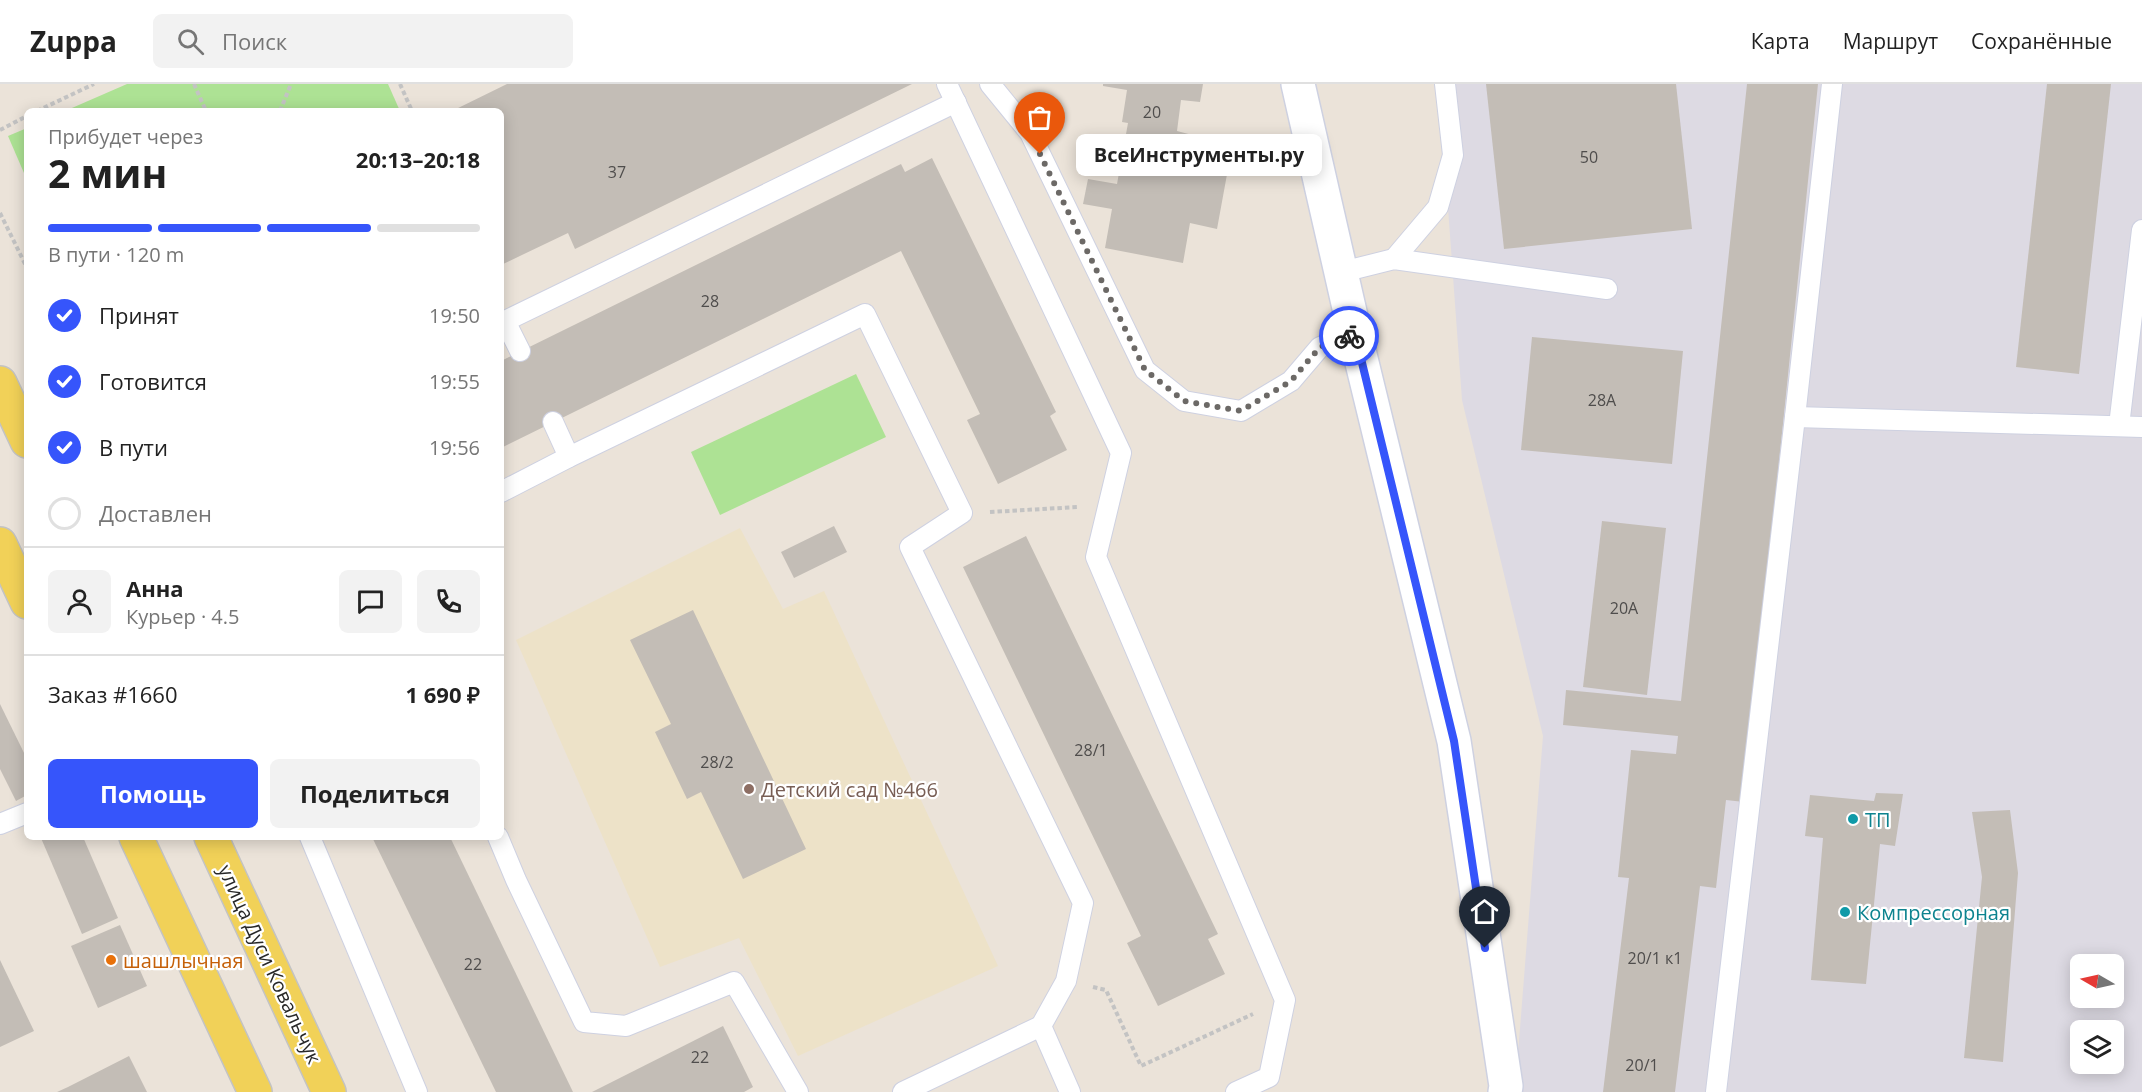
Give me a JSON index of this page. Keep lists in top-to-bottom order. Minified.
{"streets":{"main road":["улица Дуси Ковальчук"]},"places":["ВсеИнструменты.ру","Детский сад №466","ТП","Компрессорная","шашлычная"],"house_numbers":["20","50","37","28","28А","20А","28/1","28/2","20/1 к1","22","22","20/1"],"north":"left","page":{"header":"Zuppa","search":"Поиск","nav":["Карта","Маршрут","Сохранённые"],"heading":["2 мин","Прибудет через","20:13–20:18"],"panel":["Анна","Курьер · 4.5","Заказ #1660","1 690 ₽"],"bubble":"ВсеИнструменты.ру","bar":"В пути · 120 m","list":[["Принят","19:50"],["Готовится","19:55"],["В пути","19:56"],"Доставлен"],"buttons":["Помощь","Поделиться"]}}
